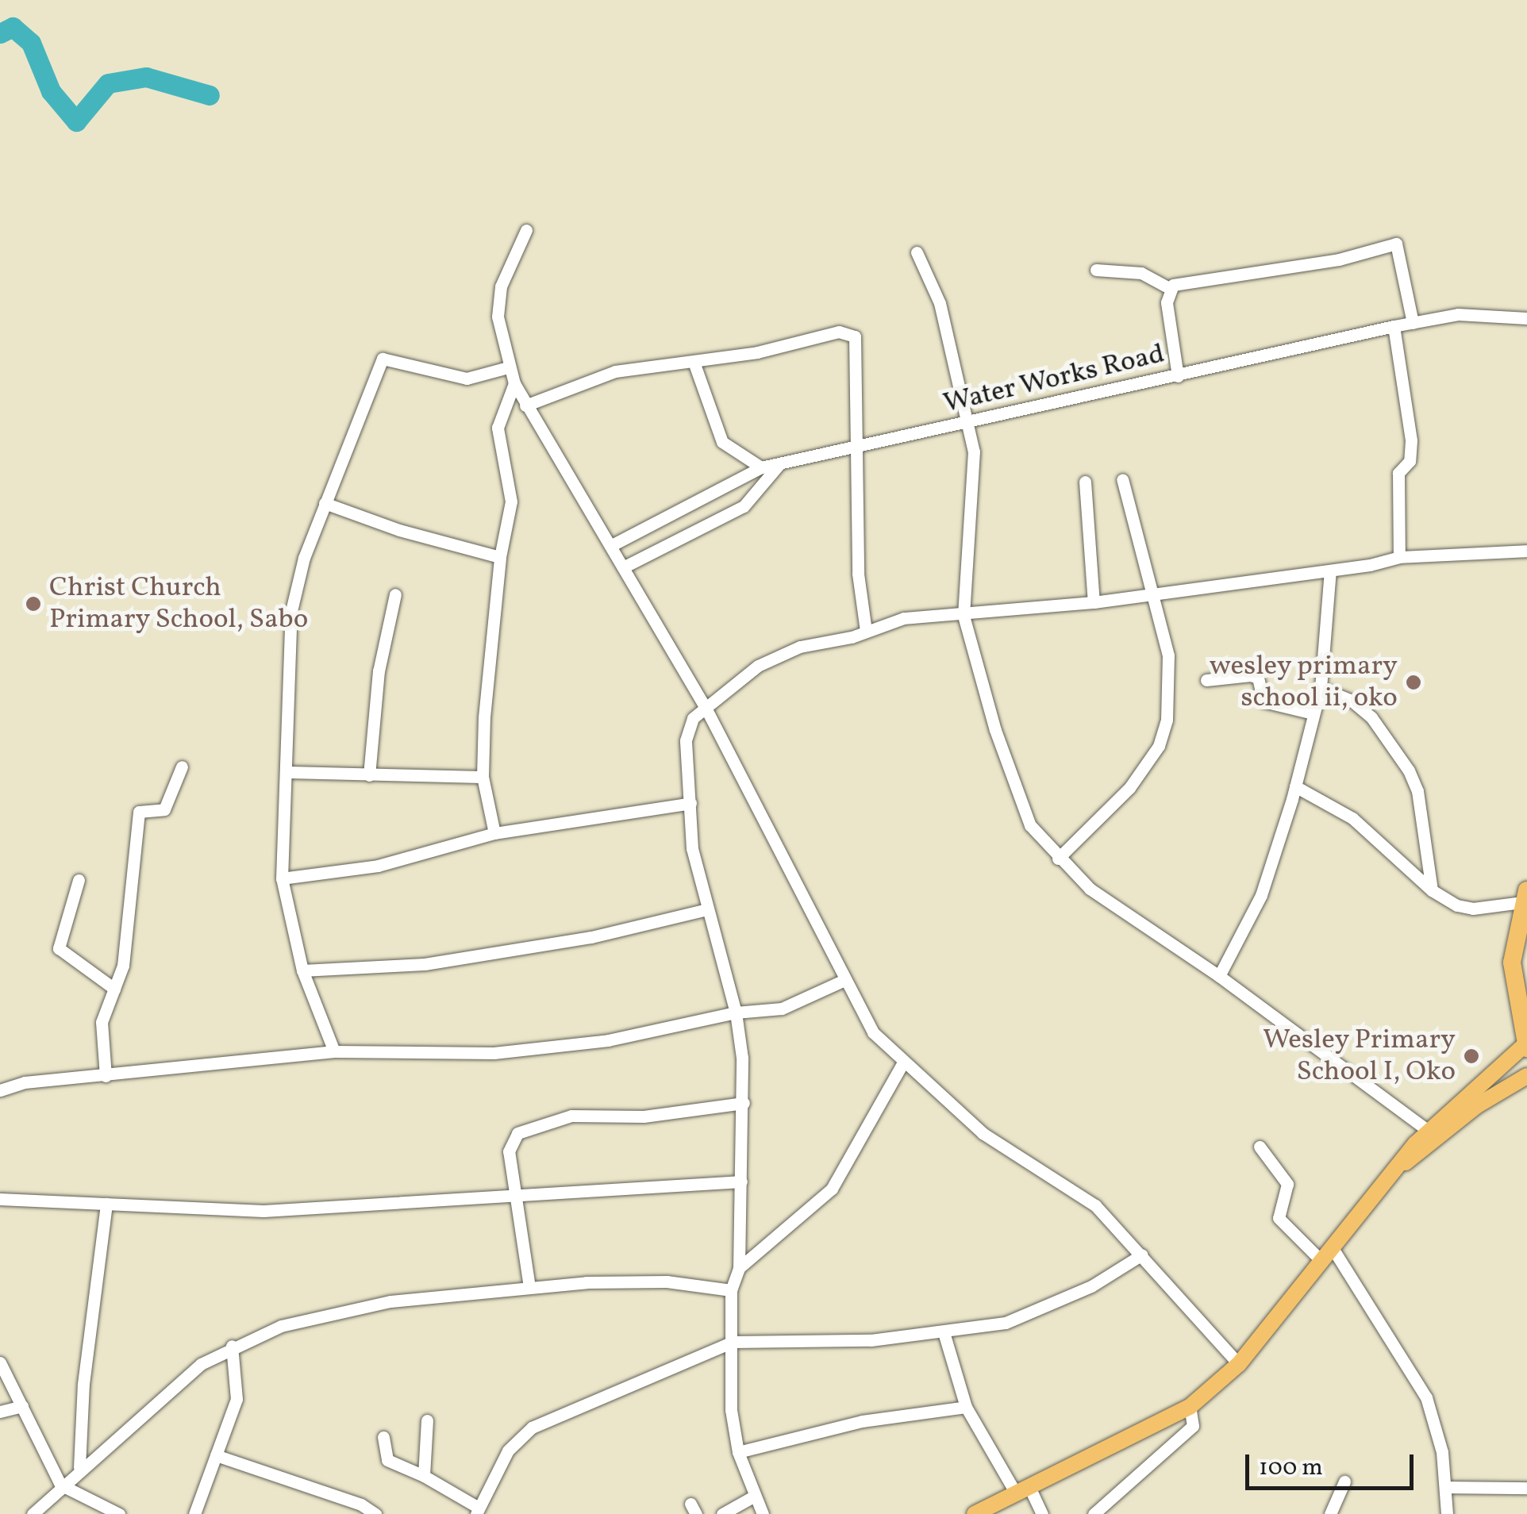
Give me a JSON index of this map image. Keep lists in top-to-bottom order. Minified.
{"streets":{"street":["Water Works Road"]},"places":["Christ Church Primary School, Sabo","wesley primary school ii, oko","Wesley Primary School I, Oko"],"scale_bar":"100 m"}
